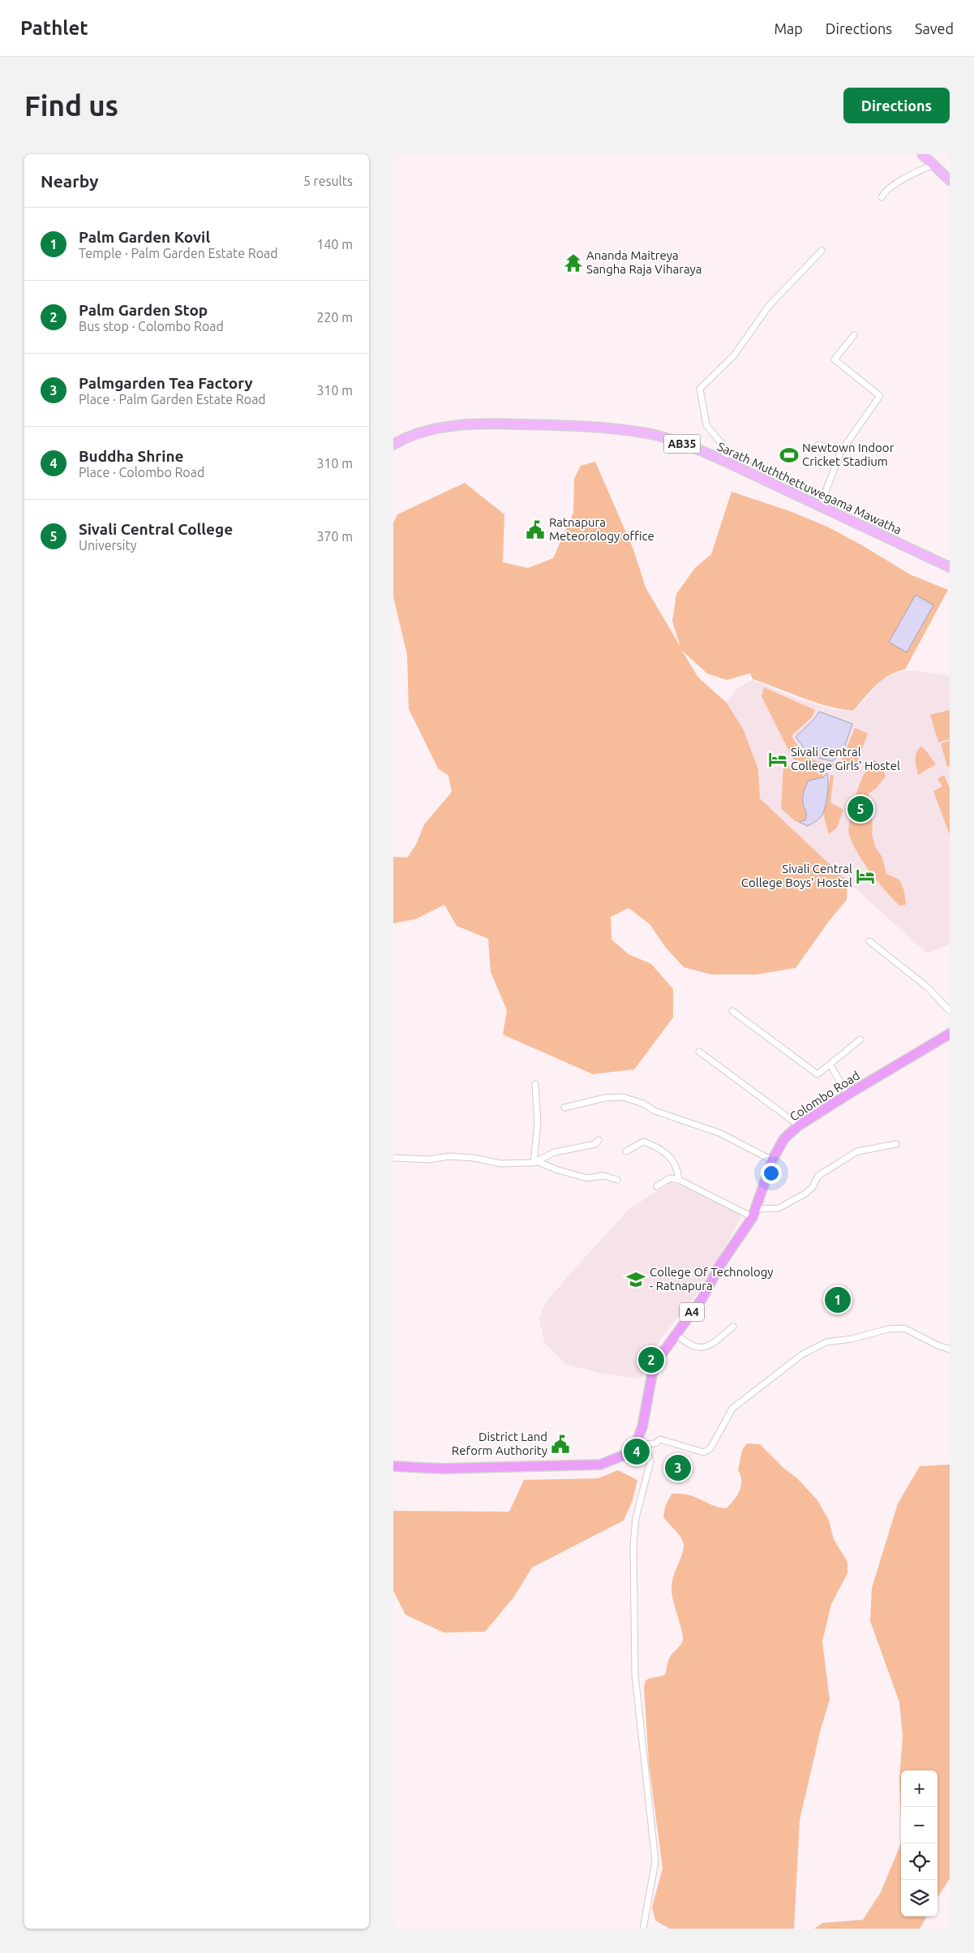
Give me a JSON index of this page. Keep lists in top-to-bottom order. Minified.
{"streets":{"highway":["Colombo Road","A4"],"main road":["AB35","Sarath Muththettuwegama Mawatha"]},"places":{"temple":["Ananda Maitreya Sangha Raja Viharaya"],"sports":["Newtown Indoor Cricket Stadium"],"public building":["Ratnapura Meteorology office","District Land Reform Authority"],"hotel":["Sivali Central College Girls' Hostel","Sivali Central College Boys' Hostel"],"school or university":["College Of Technology - Ratnapura"]},"page":{"header":"Pathlet","nav":["Map","Directions","Saved"],"buttons":"Directions","title":"Find us","heading":["Nearby","5 results"],"list":[{"mark":"1","name":"Palm Garden Kovil","note":"Temple · Palm Garden Estate Road","value":"140 m"},{"mark":"2","name":"Palm Garden Stop","note":"Bus stop · Colombo Road","value":"220 m"},{"mark":"3","name":"Palmgarden Tea Factory","note":"Place · Palm Garden Estate Road","value":"310 m"},{"mark":"4","name":"Buddha Shrine","note":"Place · Colombo Road","value":"310 m"},{"mark":"5","name":"Sivali Central College","note":"University","value":"370 m"}],"pins":["5","1","2","4","3"],"map_buttons":["+","−"]}}
